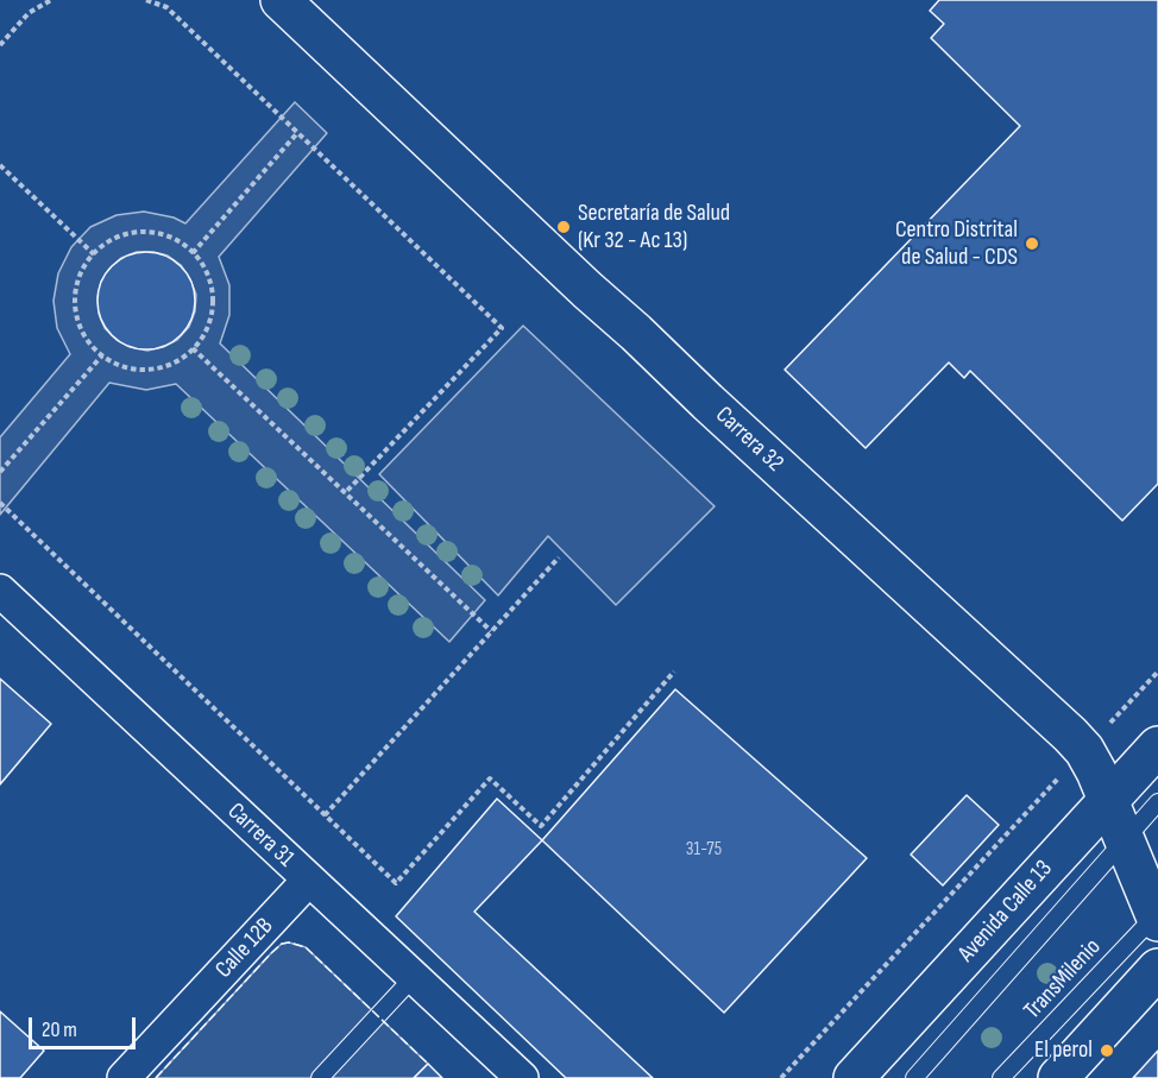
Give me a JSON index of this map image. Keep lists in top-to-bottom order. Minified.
{"streets":{"street":["Carrera 32","Carrera 31","Avenida Calle 13","Calle 12B"],"lane":["TransMilenio"]},"crossings":[["Carrera 32","Avenida Calle 13"],["Carrera 32","TransMilenio"],["Carrera 31","Calle 12B"]],"places":["Secretaría de Salud (Kr 32 - Ac 13)","Centro Distrital de Salud - CDS","El perol"],"house_numbers":["31-75"],"scale_bar":"20 m"}
